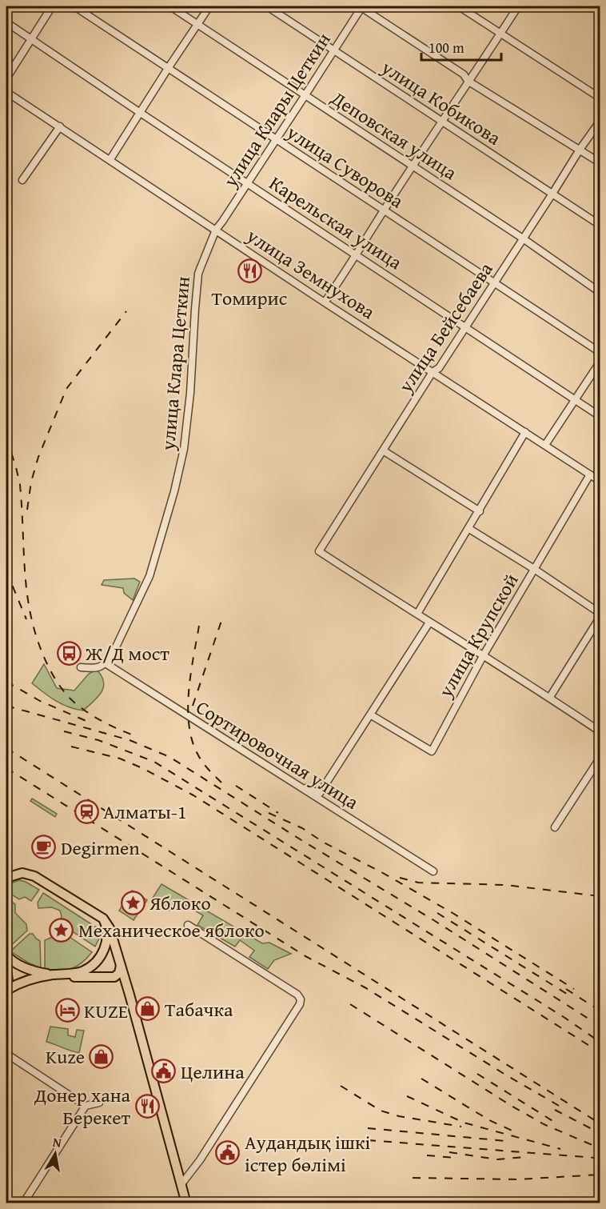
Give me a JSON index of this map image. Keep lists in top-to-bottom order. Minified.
{"streets":{"street":["улица Кобикова","улица Клары Цеткин","Деповская улица","улица Суворова","Карельская улица","улица Земнухова","улица Бейсебаева","улица Клара Цеткин","улица Крупской","Сортировочная улица"]},"crossings":[["улица Кобикова","улица Клары Цеткин"],["улица Кобикова","улица Бейсебаева"],["улица Клары Цеткин","Деповская улица"],["улица Клары Цеткин","улица Суворова"],["улица Клары Цеткин","Карельская улица"],["улица Клары Цеткин","улица Земнухова"],["улица Клары Цеткин","улица Клара Цеткин"],["Деповская улица","улица Бейсебаева"],["улица Суворова","улица Бейсебаева"],["Карельская улица","улица Бейсебаева"],["улица Земнухова","улица Бейсебаева"],["улица Земнухова","улица Клара Цеткин"],["улица Земнухова","улица Крупской"],["улица Клара Цеткин","Сортировочная улица"]],"places":{"restaurant":["Томирис","Донер хана Берекет"],"bus stop":["Ж/Д мост"],"station":["Алматы-1"],"cafe":["Degirmen"],"place":["Яблоко","Механическое яблоко"],"shop":["Табачка","Kuze"],"hotel":["KUZE"],"public building":["Целина","Аудандық ішкі істер бөлімі"]},"scale_bar":"100 m","north":"top"}
